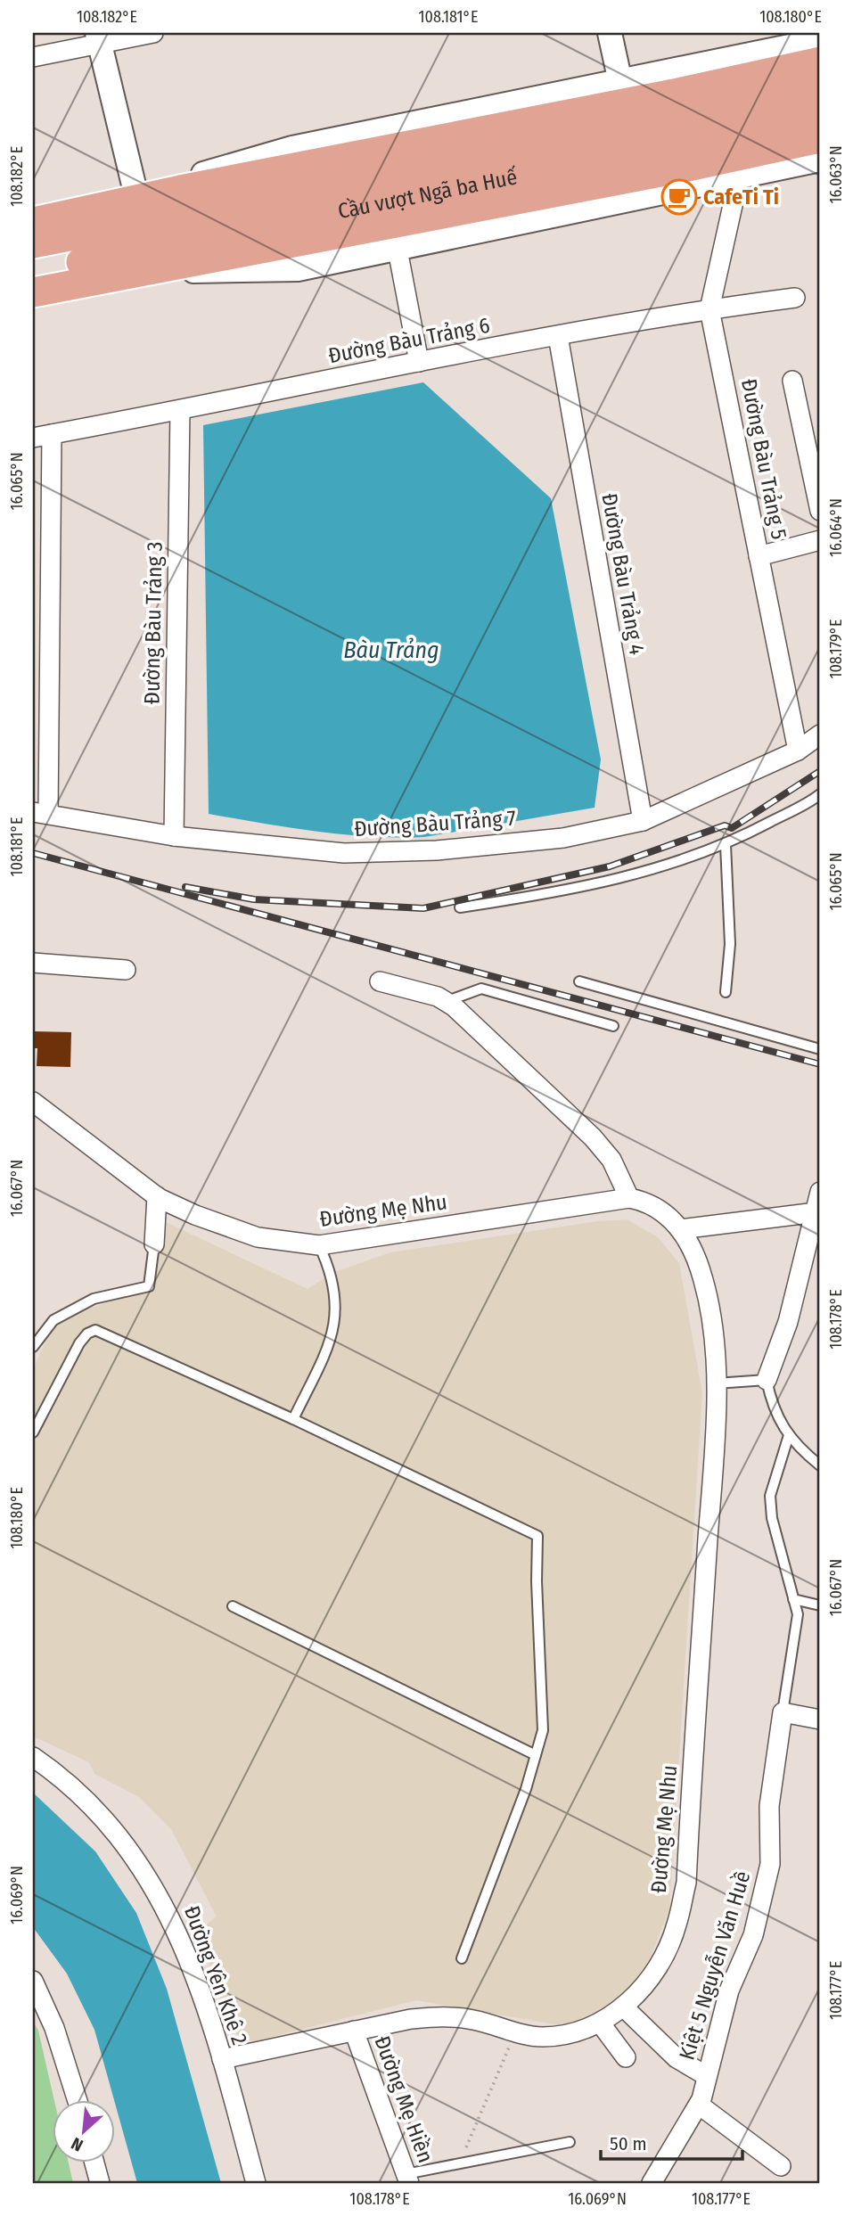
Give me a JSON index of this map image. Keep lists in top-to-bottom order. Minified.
{"streets":{"main road":["Cầu vượt Ngã ba Huế"],"street":["Đường Bàu Trảng 6","Đường Bàu Trảng 5","Đường Bàu Trảng 4","Đường Bàu Trảng 3","Đường Bàu Trảng 7","Đường Mẹ Nhu","Kiệt 5 Nguyễn Văn Huề","Đường Yên Khê 2","Đường Mẹ Hiền"]},"crossings":[["Đường Bàu Trảng 6","Đường Bàu Trảng 5"],["Đường Bàu Trảng 6","Đường Bàu Trảng 4"],["Đường Bàu Trảng 6","Đường Bàu Trảng 3"],["Đường Bàu Trảng 5","Đường Bàu Trảng 7"],["Đường Bàu Trảng 4","Đường Bàu Trảng 7"],["Đường Bàu Trảng 3","Đường Bàu Trảng 7"],["Đường Mẹ Nhu","Đường Yên Khê 2"],["Đường Mẹ Nhu","Đường Mẹ Hiền"]],"water":["Bàu Trảng"],"places":{"cafe":["CafeTi Ti"]},"scale_bar":"50 m","north":"bottom left","coordinates":["108.182°E","108.181°E","108.180°E","16.063°N","16.065°N","16.064°N","108.179°E","16.067°N","108.178°E","16.069°N","108.177°E"]}
